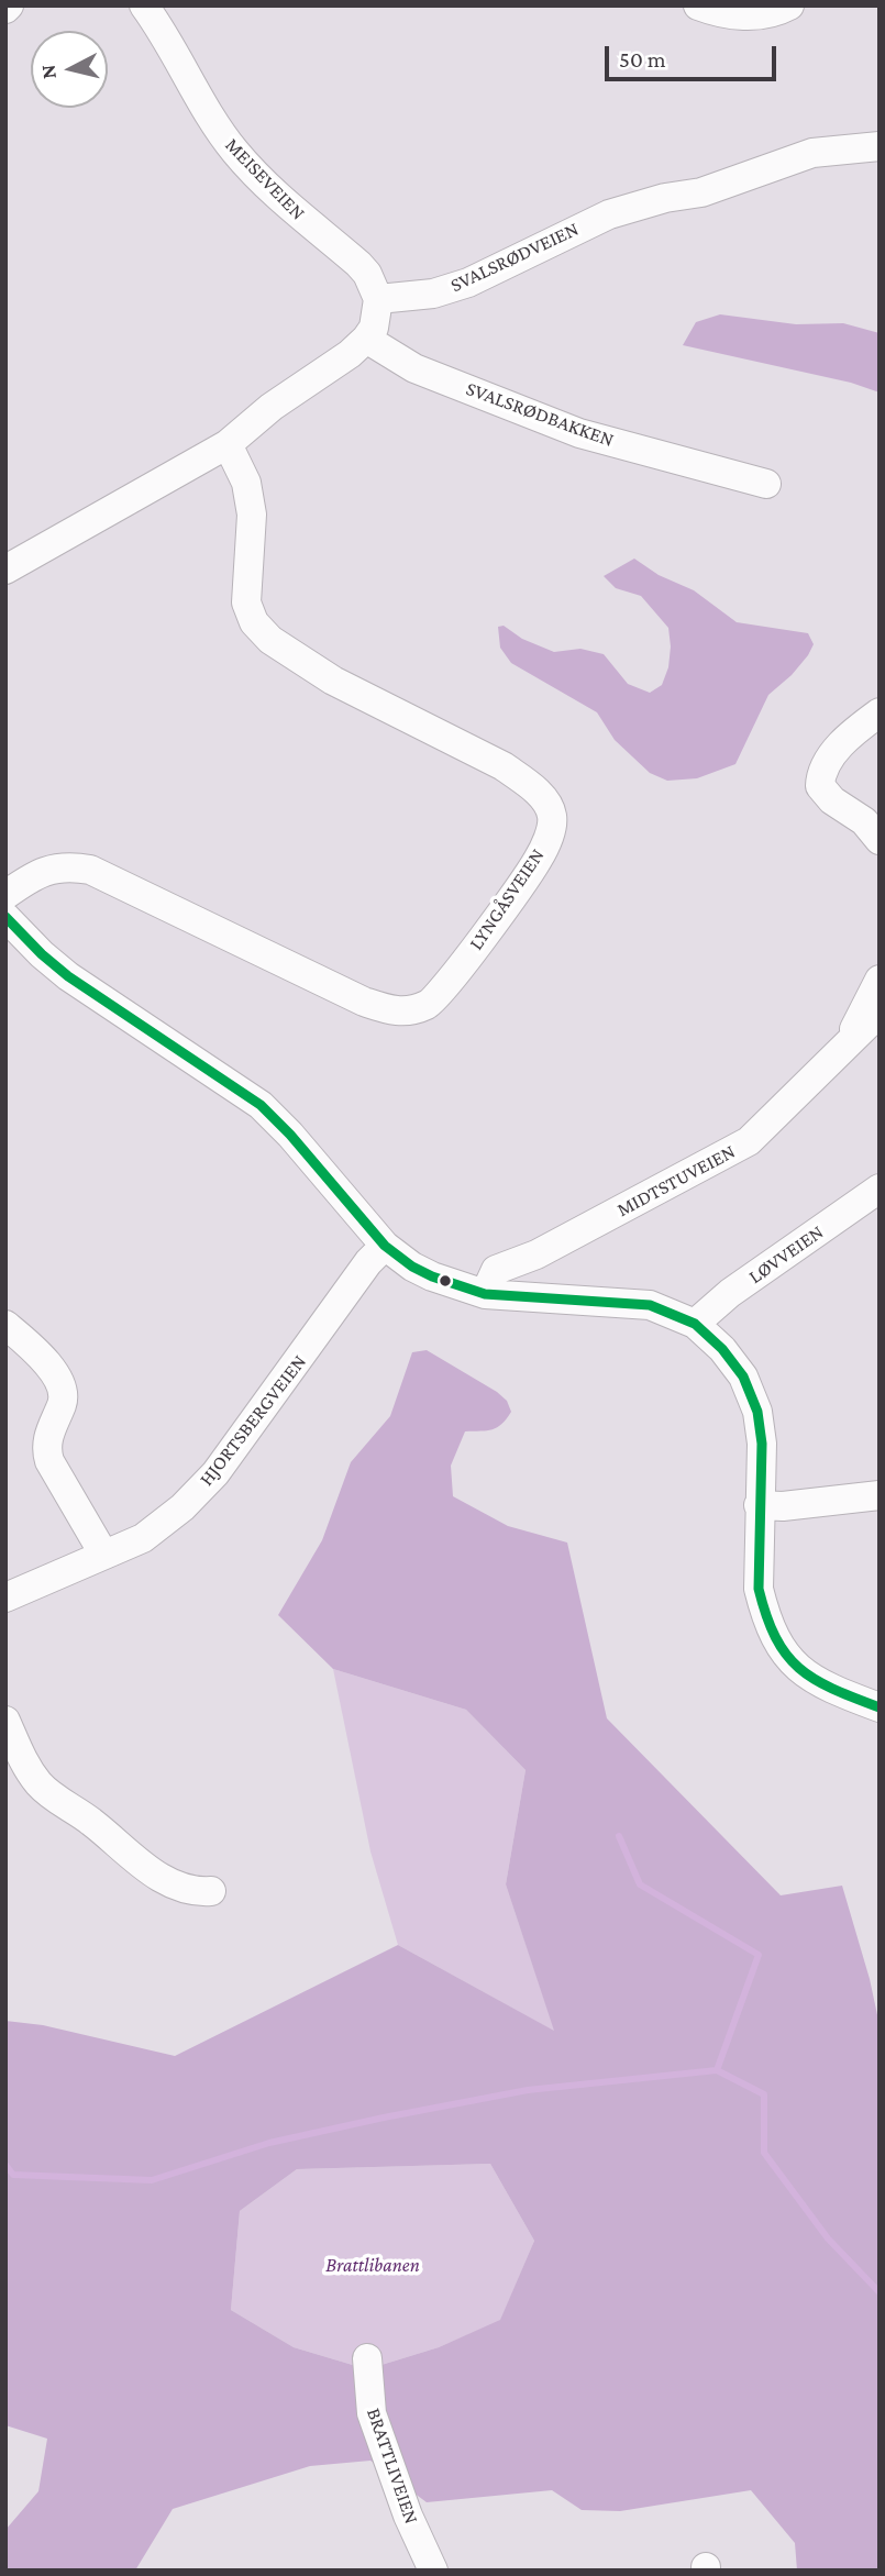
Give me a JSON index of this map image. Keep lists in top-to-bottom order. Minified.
{"streets":{"street":["MEISEVEIEN","SVALSRØDVEIEN","SVALSRØDBAKKEN","LYNGÅSVEIEN","MIDTSTUVEIEN","LØVVEIEN","HJORTSBERGVEIEN","BRATTLIVEIEN"]},"crossings":[["MEISEVEIEN","SVALSRØDVEIEN"]],"parks":["Brattlibanen"],"scale_bar":"50 m","north":"left"}
